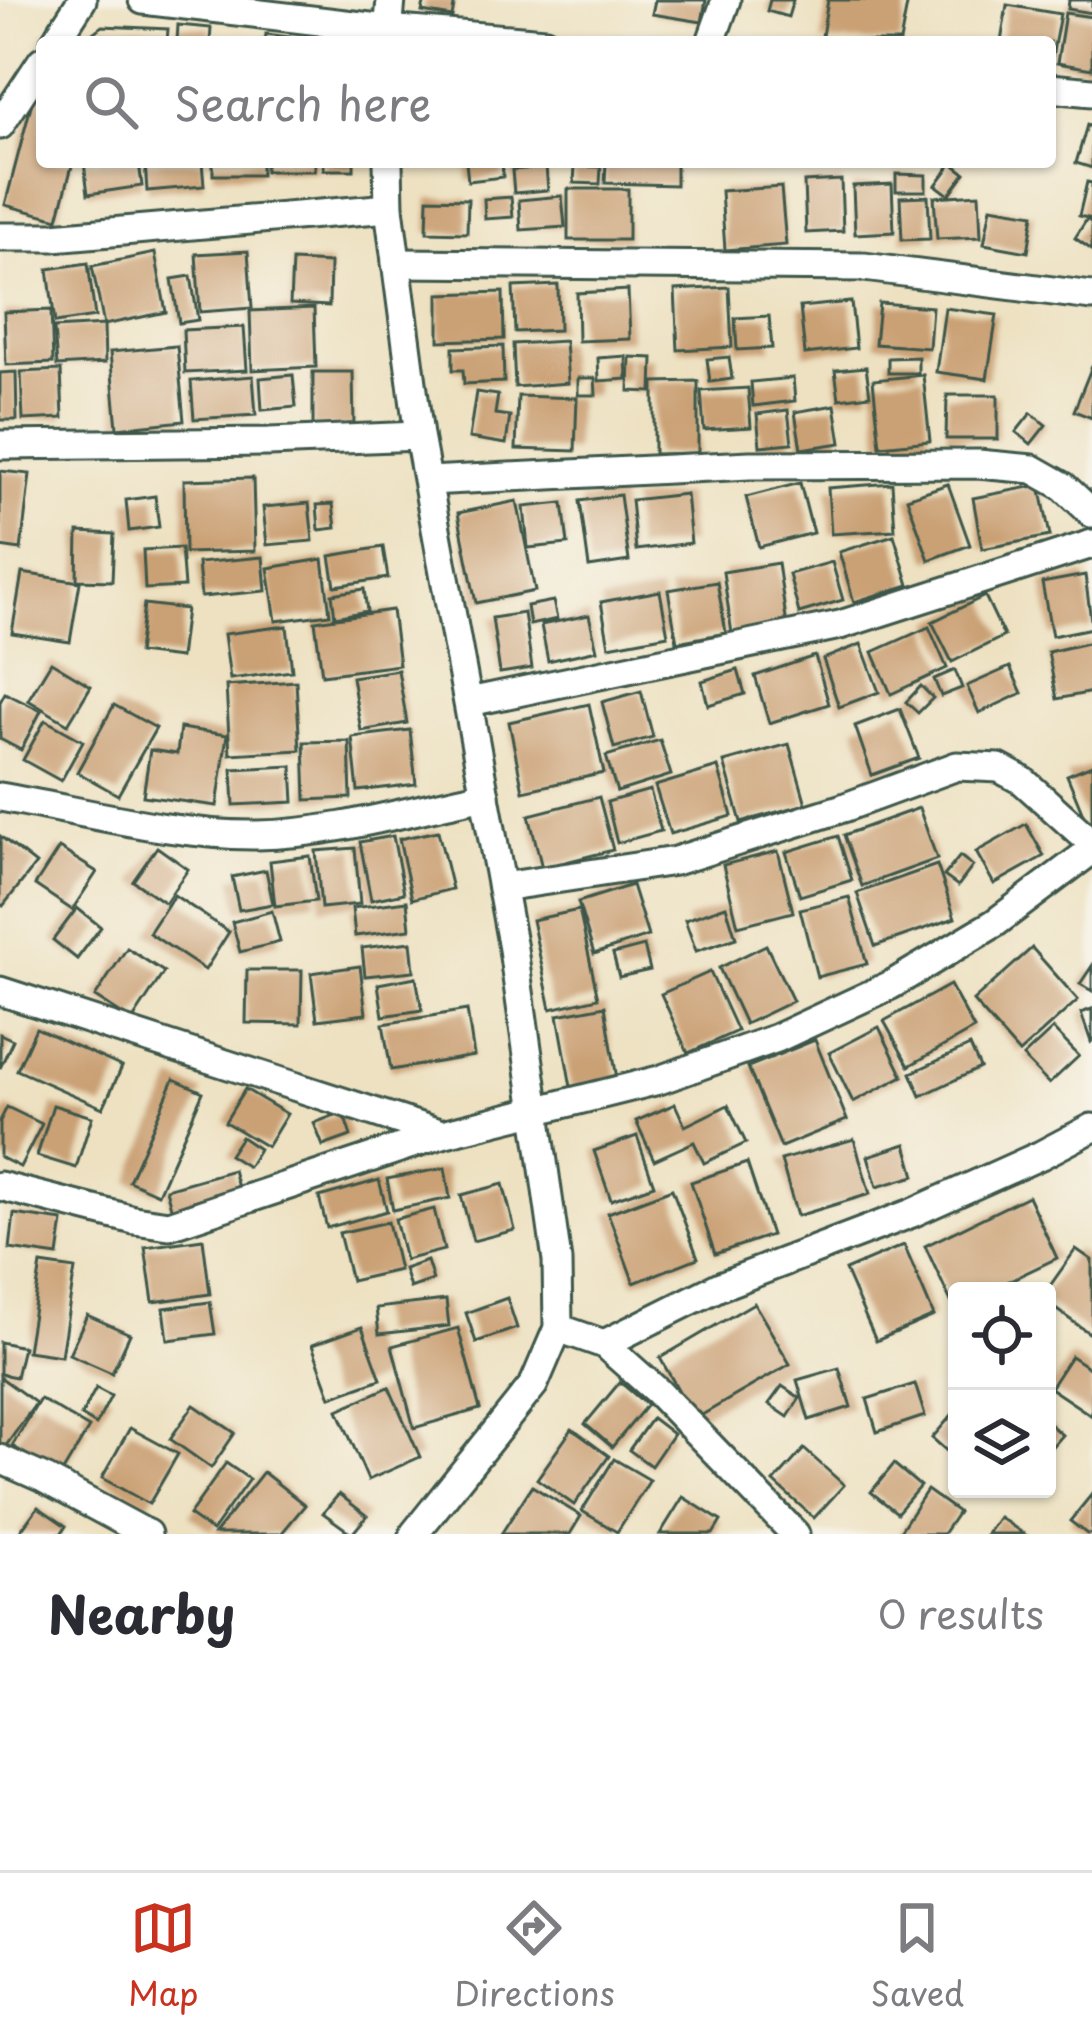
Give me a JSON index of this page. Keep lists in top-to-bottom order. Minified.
{"page":{"search":"Search here","heading":["Nearby","0 results"],"nav":["Map","Directions","Saved"]}}
